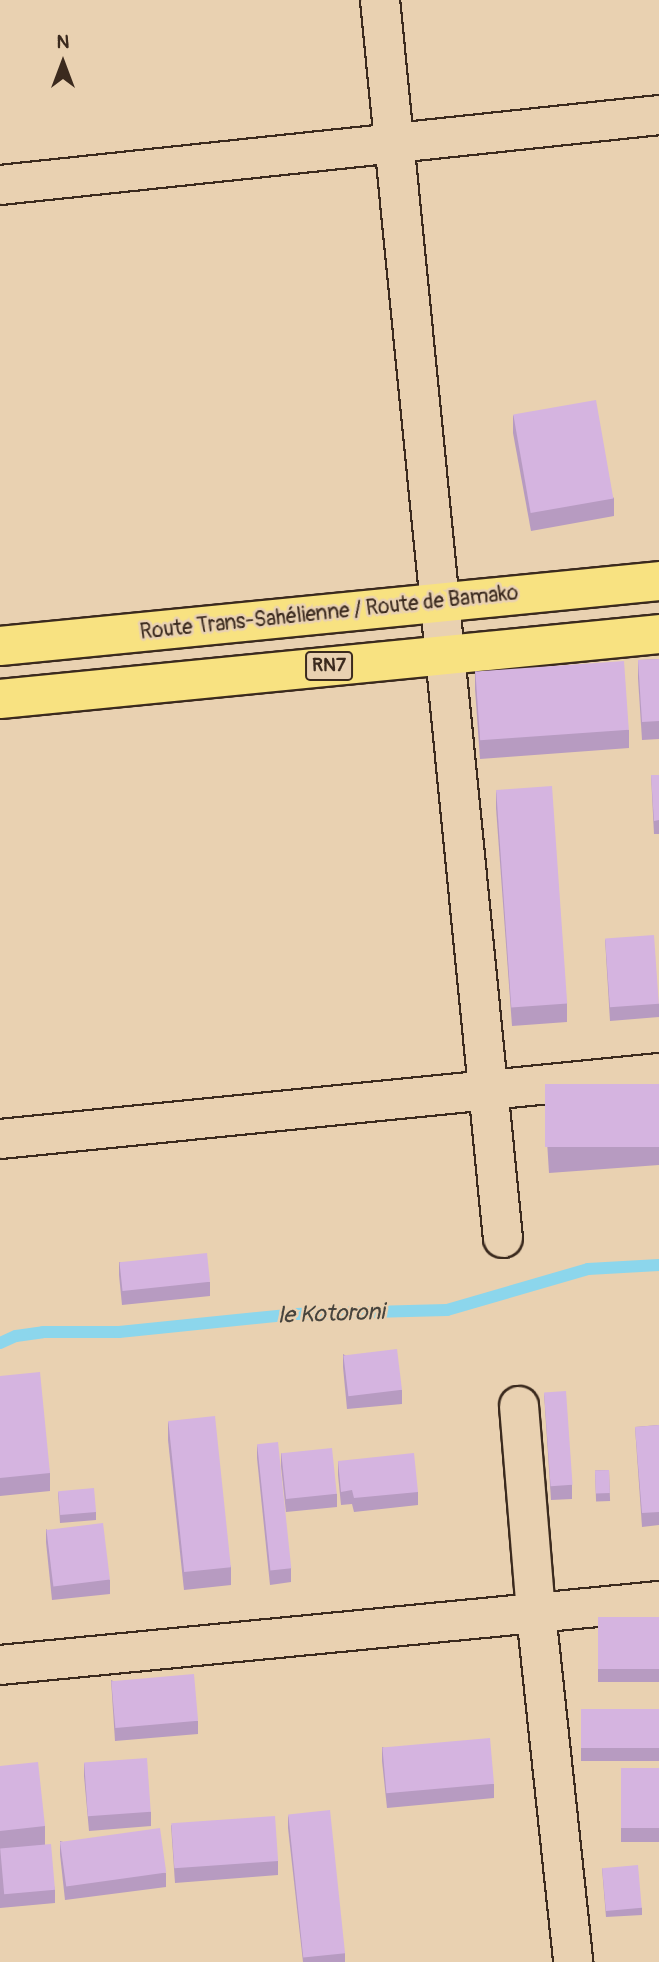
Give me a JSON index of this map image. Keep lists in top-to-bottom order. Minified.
{"streets":{"highway":["Route Trans-Sahélienne / Route de Bamako","RN7"]},"water":["le Kotoroni"],"north":"top"}
